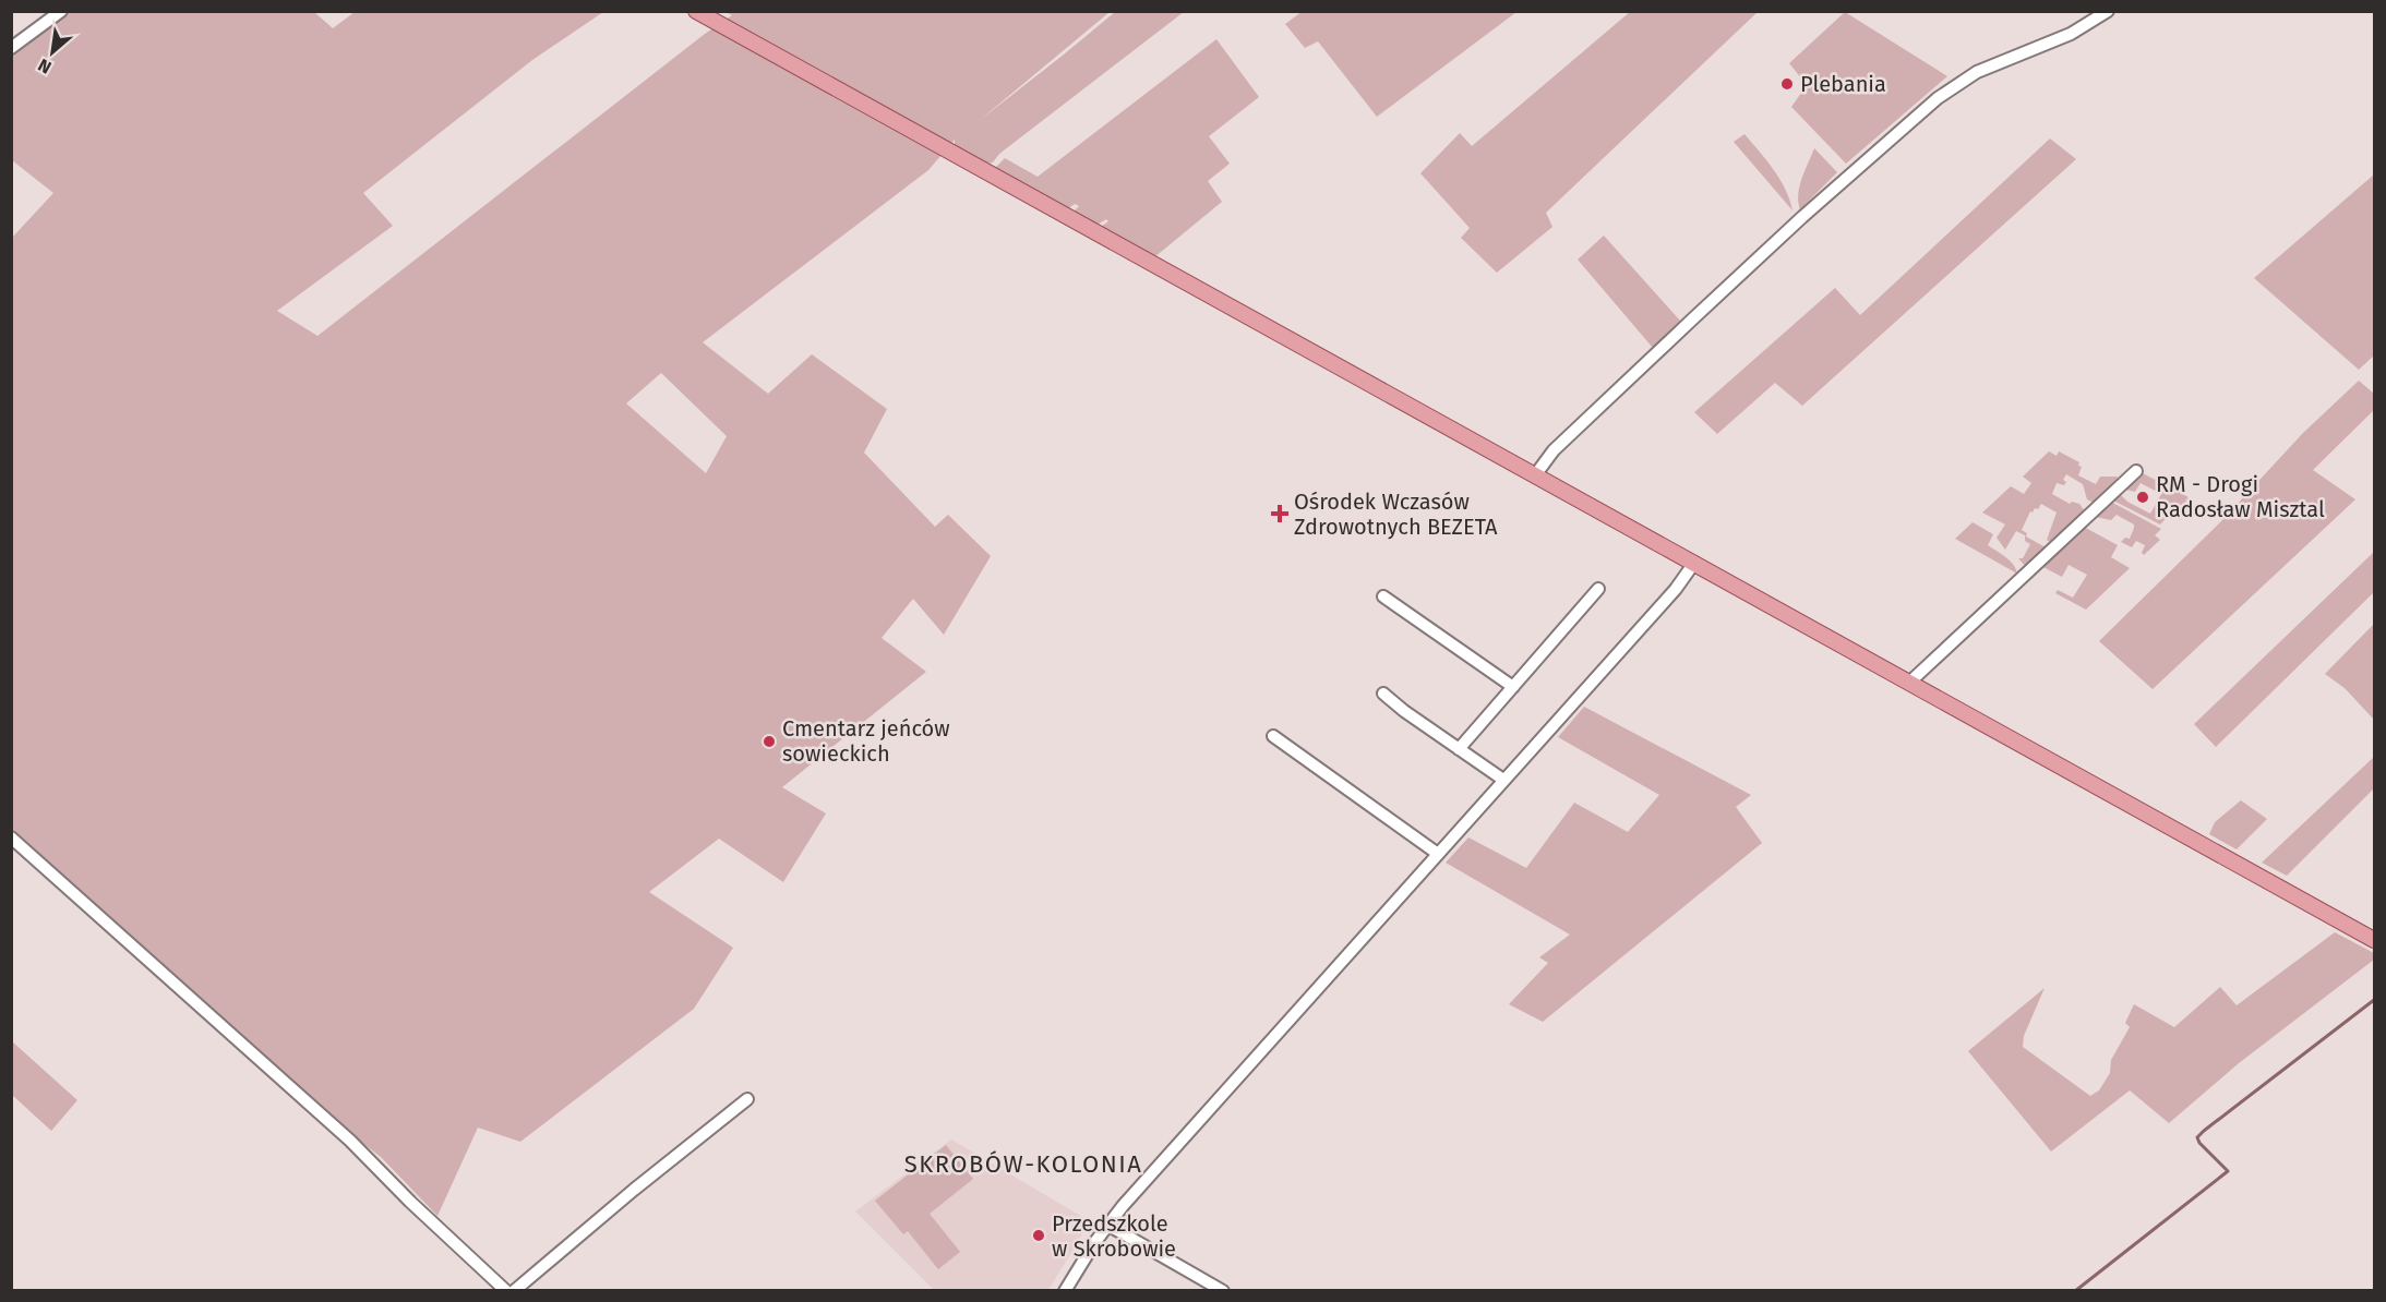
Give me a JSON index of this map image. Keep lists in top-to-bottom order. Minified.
{"districts":["SKROBÓW-KOLONIA"],"places":{"other":["Plebania","RM - Drogi Radosław Misztal","Cmentarz jeńców sowieckich","Przedszkole w Skrobowie"],"health":["Ośrodek Wczasów Zdrowotnych BEZETA"]},"north":"bottom left"}
